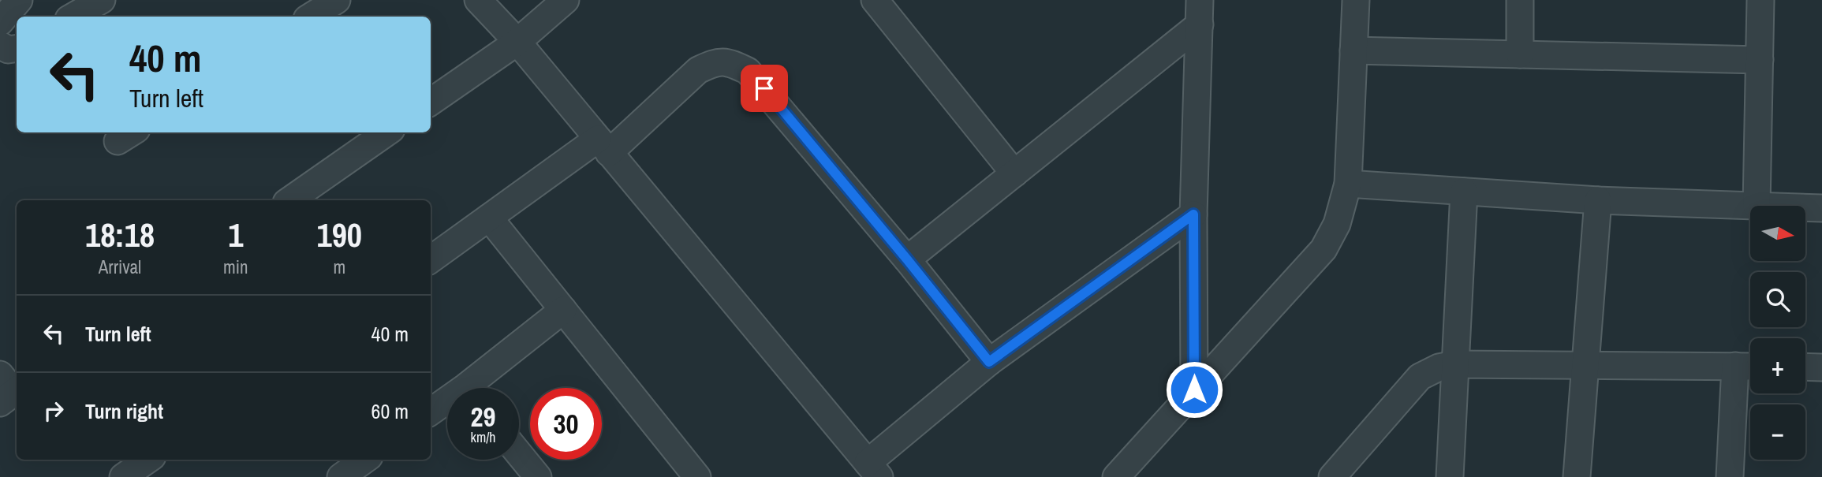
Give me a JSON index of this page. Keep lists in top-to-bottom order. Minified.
{"north":"right","page":{"turn":["40 m","Turn left"],"eta":["18:18","Arrival","1","min","190","m"],"map_buttons":["+","−"],"list":[{"name":"Turn left","value":"40 m"},{"name":"Turn right","value":"60 m"}],"speed":"29 km/h","limit":"30"}}
